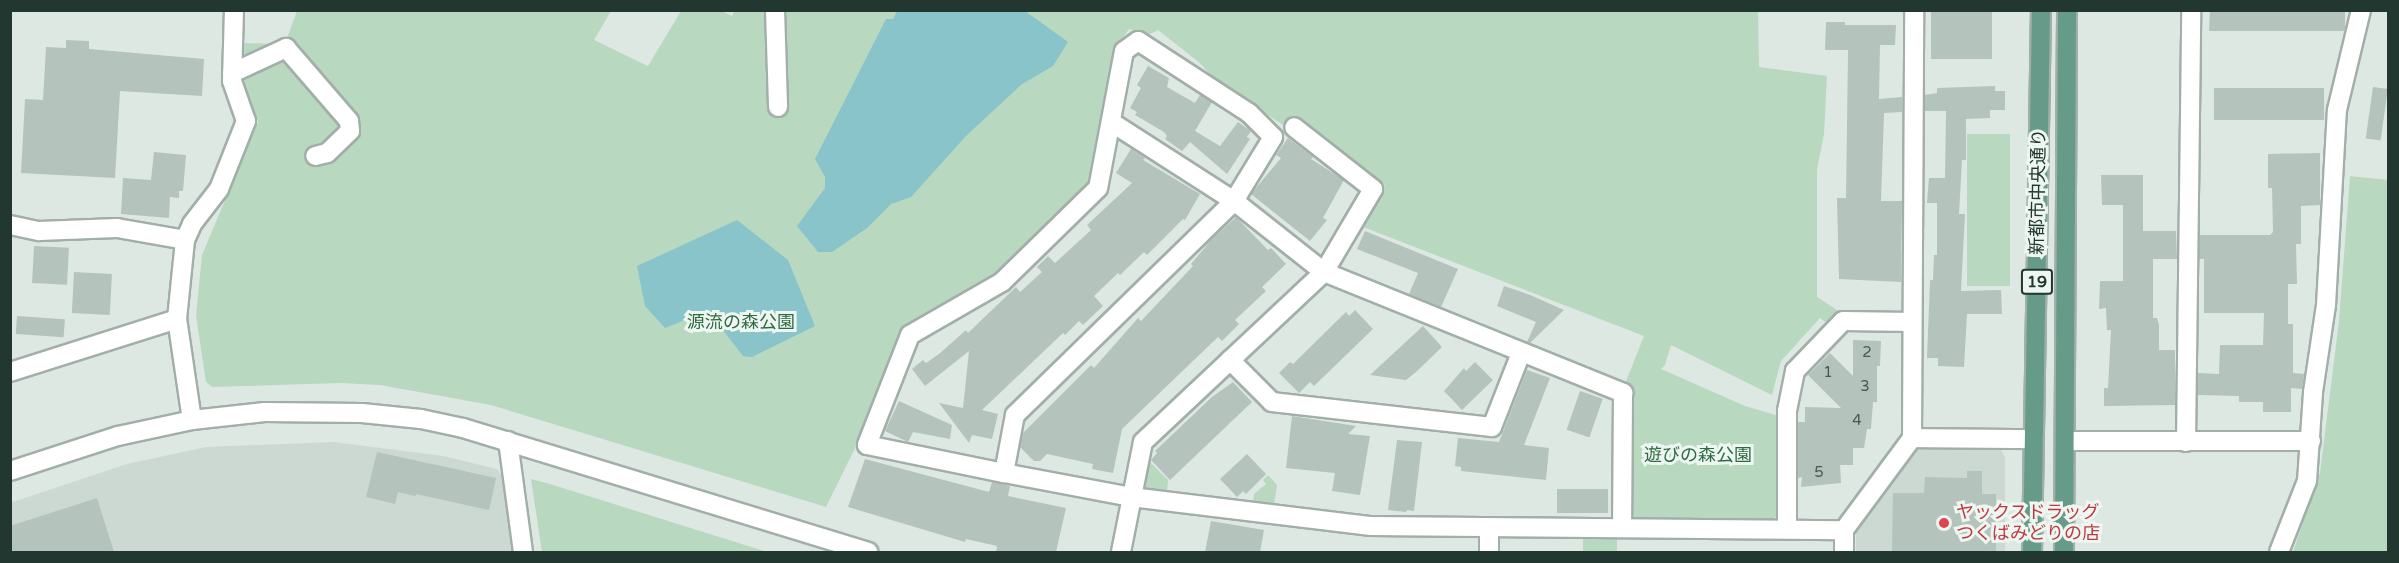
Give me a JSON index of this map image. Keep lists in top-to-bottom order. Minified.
{"streets":{"main road":["新都市中央通り","19"]},"parks":["源流の森公園","遊びの森公園"],"places":["ヤックスドラッグ つくばみどりの店"],"house_numbers":["2","1","3","4","5"]}
